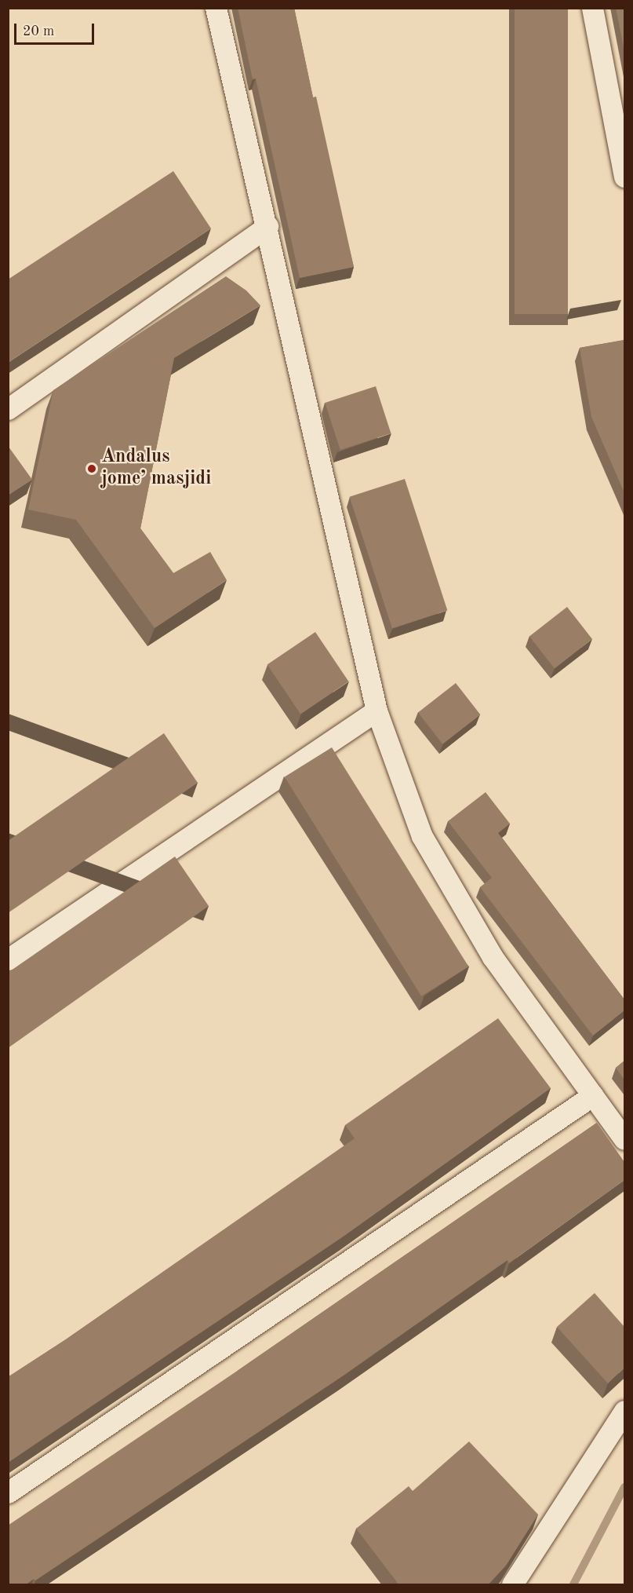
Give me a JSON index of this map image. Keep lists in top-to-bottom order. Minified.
{"places":["Andalus jome’ masjidi"],"scale_bar":"20 m"}
